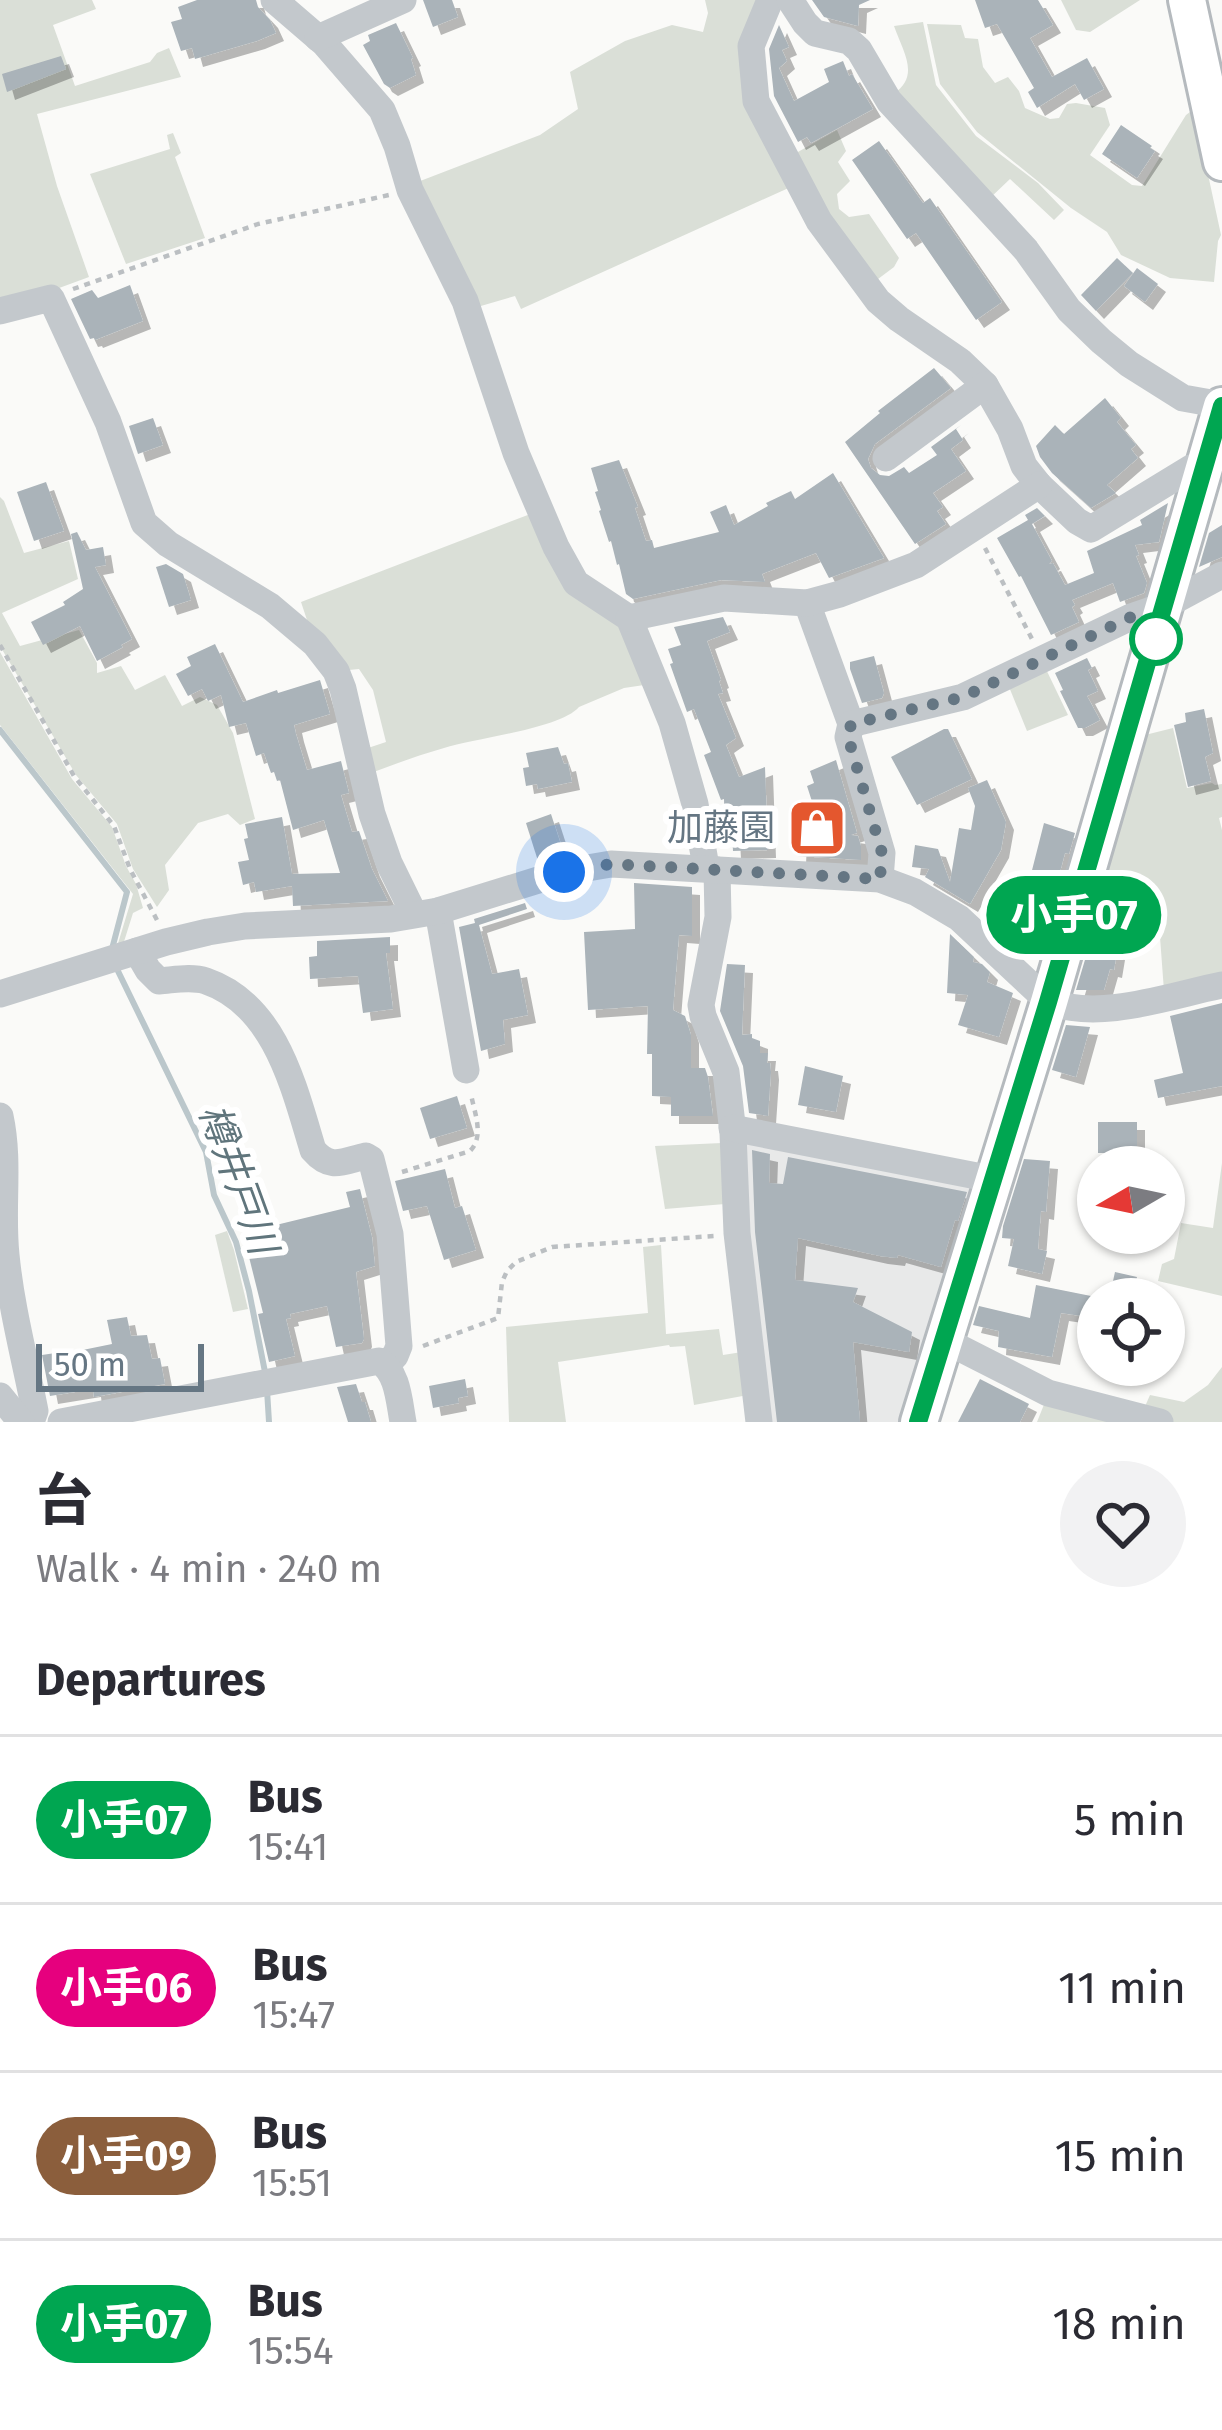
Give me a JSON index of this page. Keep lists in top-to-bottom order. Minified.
{"water":["樽井戸川"],"places":{"shop":["加藤園"]},"lines":["bus line 小手07"],"scale_bar":"50 m","north":"left","page":{"on_map":"小手07","scale":"50 m","heading":[["台","Walk · 4 min · 240 m"],"Departures"],"list":[{"mark":"小手07","name":"Bus","note":"15:41","value":"5 min"},{"mark":"小手06","name":"Bus","note":"15:47","value":"11 min"},{"mark":"小手09","name":"Bus","note":"15:51","value":"15 min"},{"mark":"小手07","name":"Bus","note":"15:54","value":"18 min"}]}}
